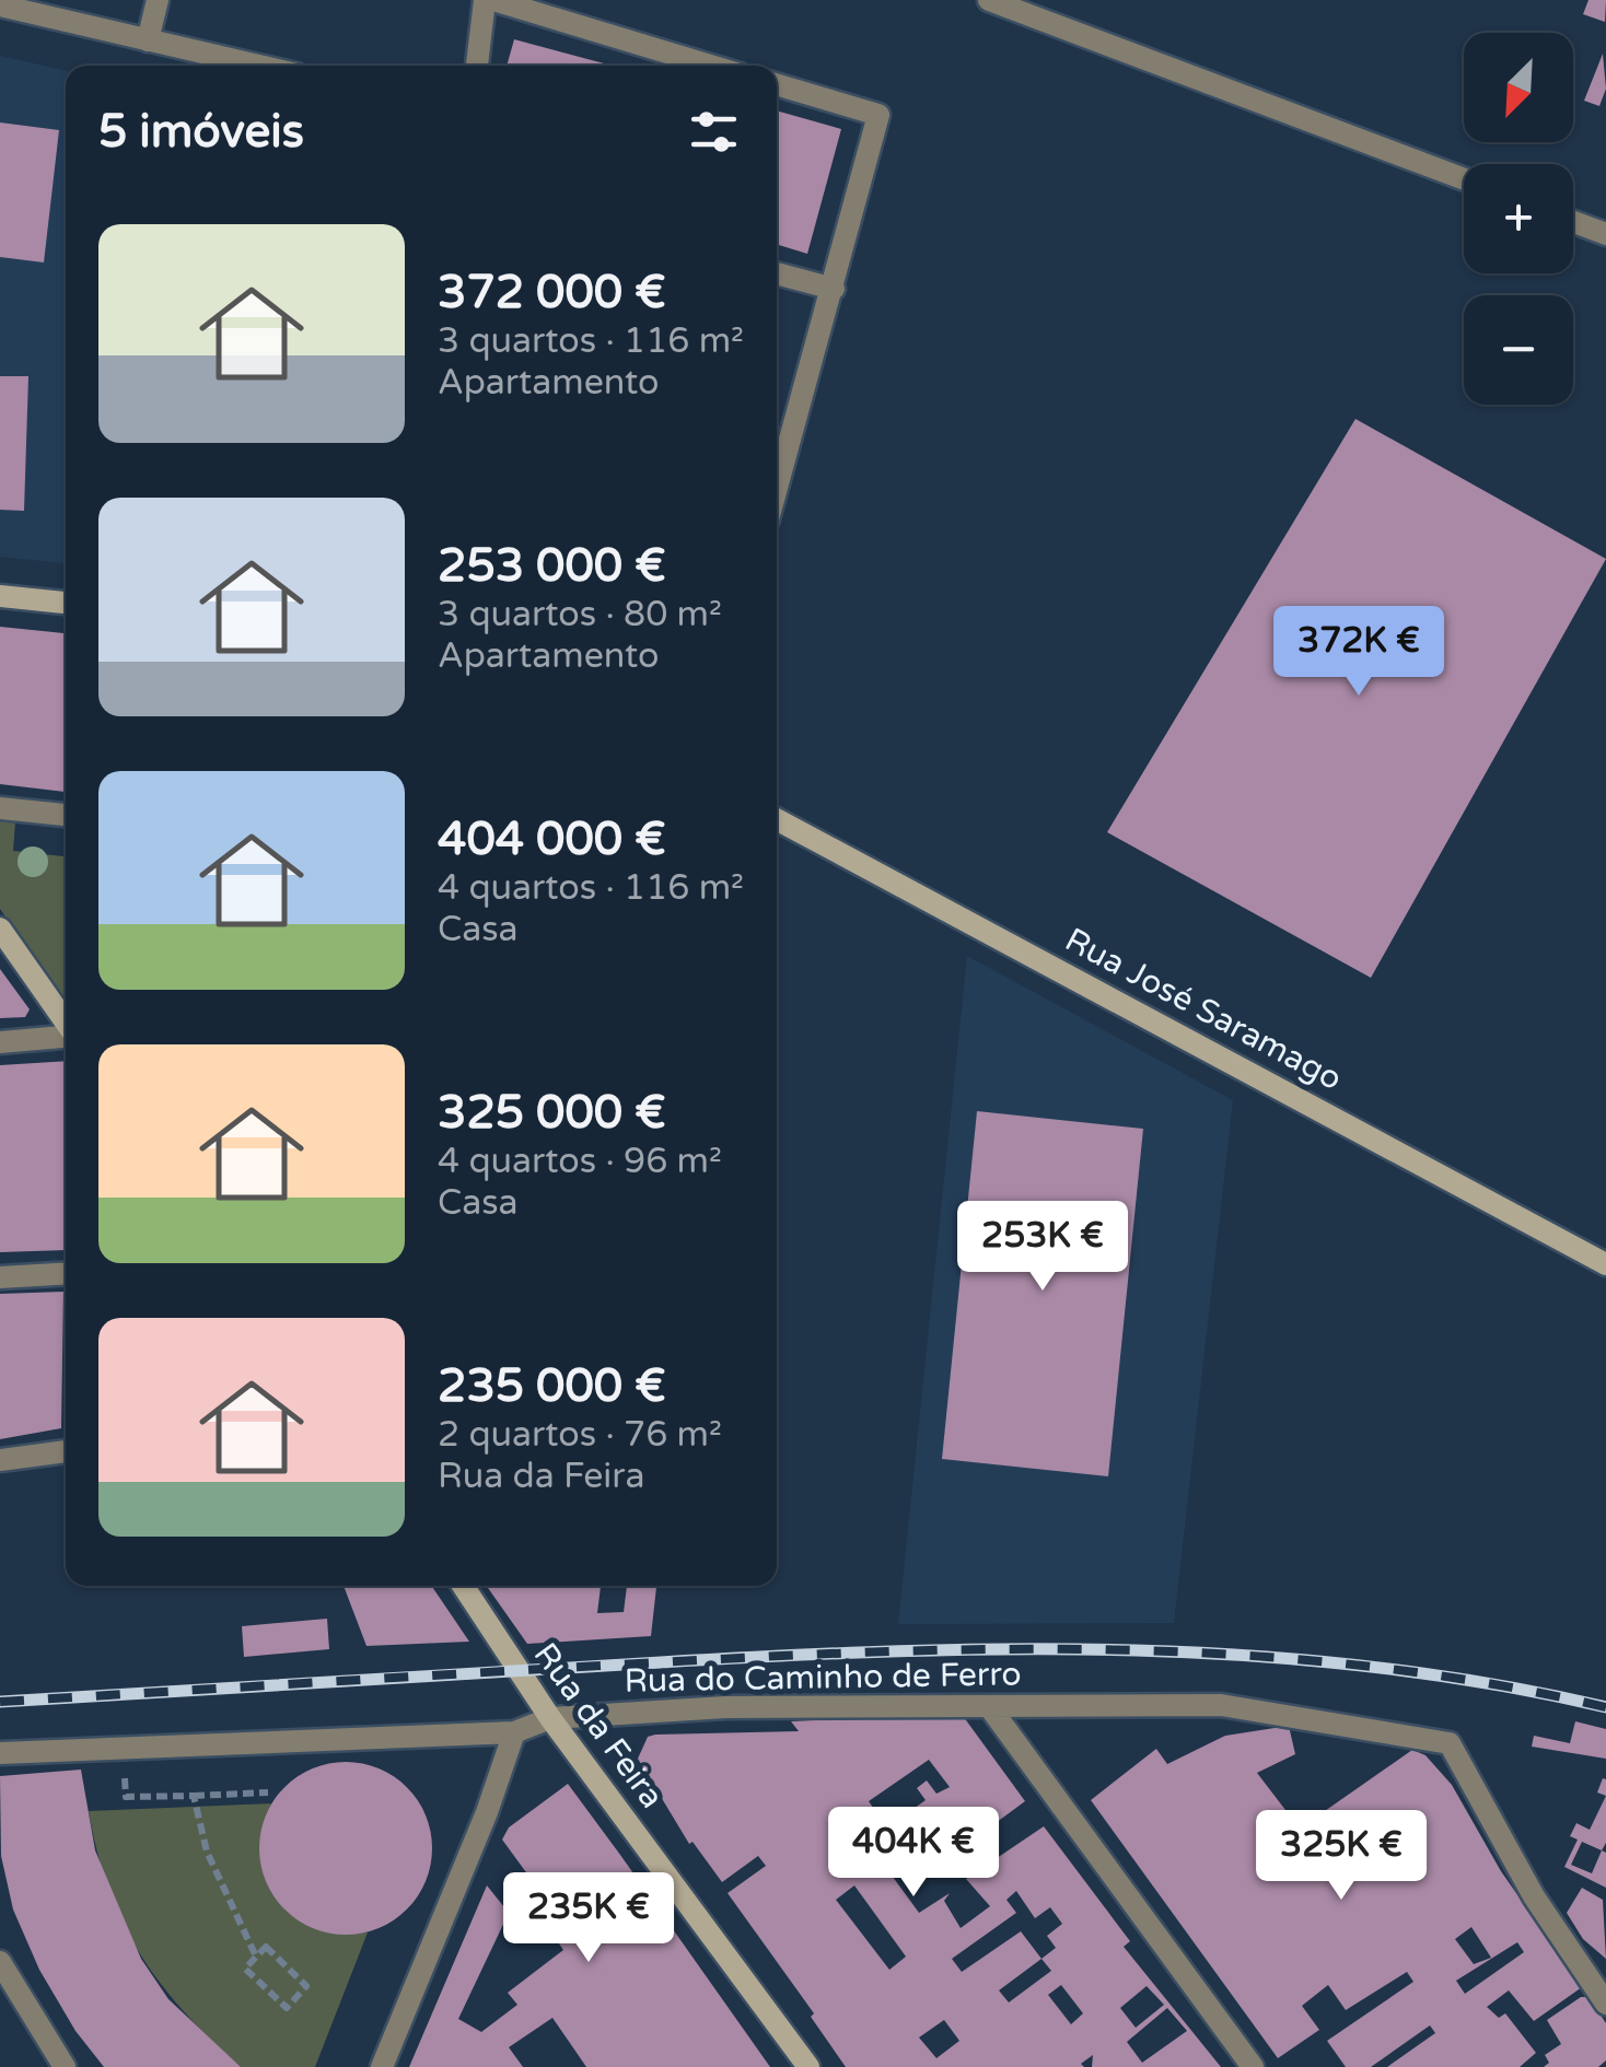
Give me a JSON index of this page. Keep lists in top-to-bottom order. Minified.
{"streets":{"street":["Rua José Saramago","Rua do Caminho de Ferro","Rua da Feira"]},"crossings":[["Rua do Caminho de Ferro","Rua da Feira"]],"north":"bottom left","page":{"map_buttons":["+","−"],"heading":"5 imóveis","list":[{"name":"372 000 €","note":"3 quartos · 116 m² · Apartamento"},{"name":"253 000 €","note":"3 quartos · 80 m² · Apartamento"},{"name":"404 000 €","note":"4 quartos · 116 m² · Casa"},{"name":"325 000 €","note":"4 quartos · 96 m² · Casa"},{"name":"235 000 €","note":"2 quartos · 76 m² · Rua da Feira"}],"price":["372K €","253K €","404K €","325K €","235K €"]}}
